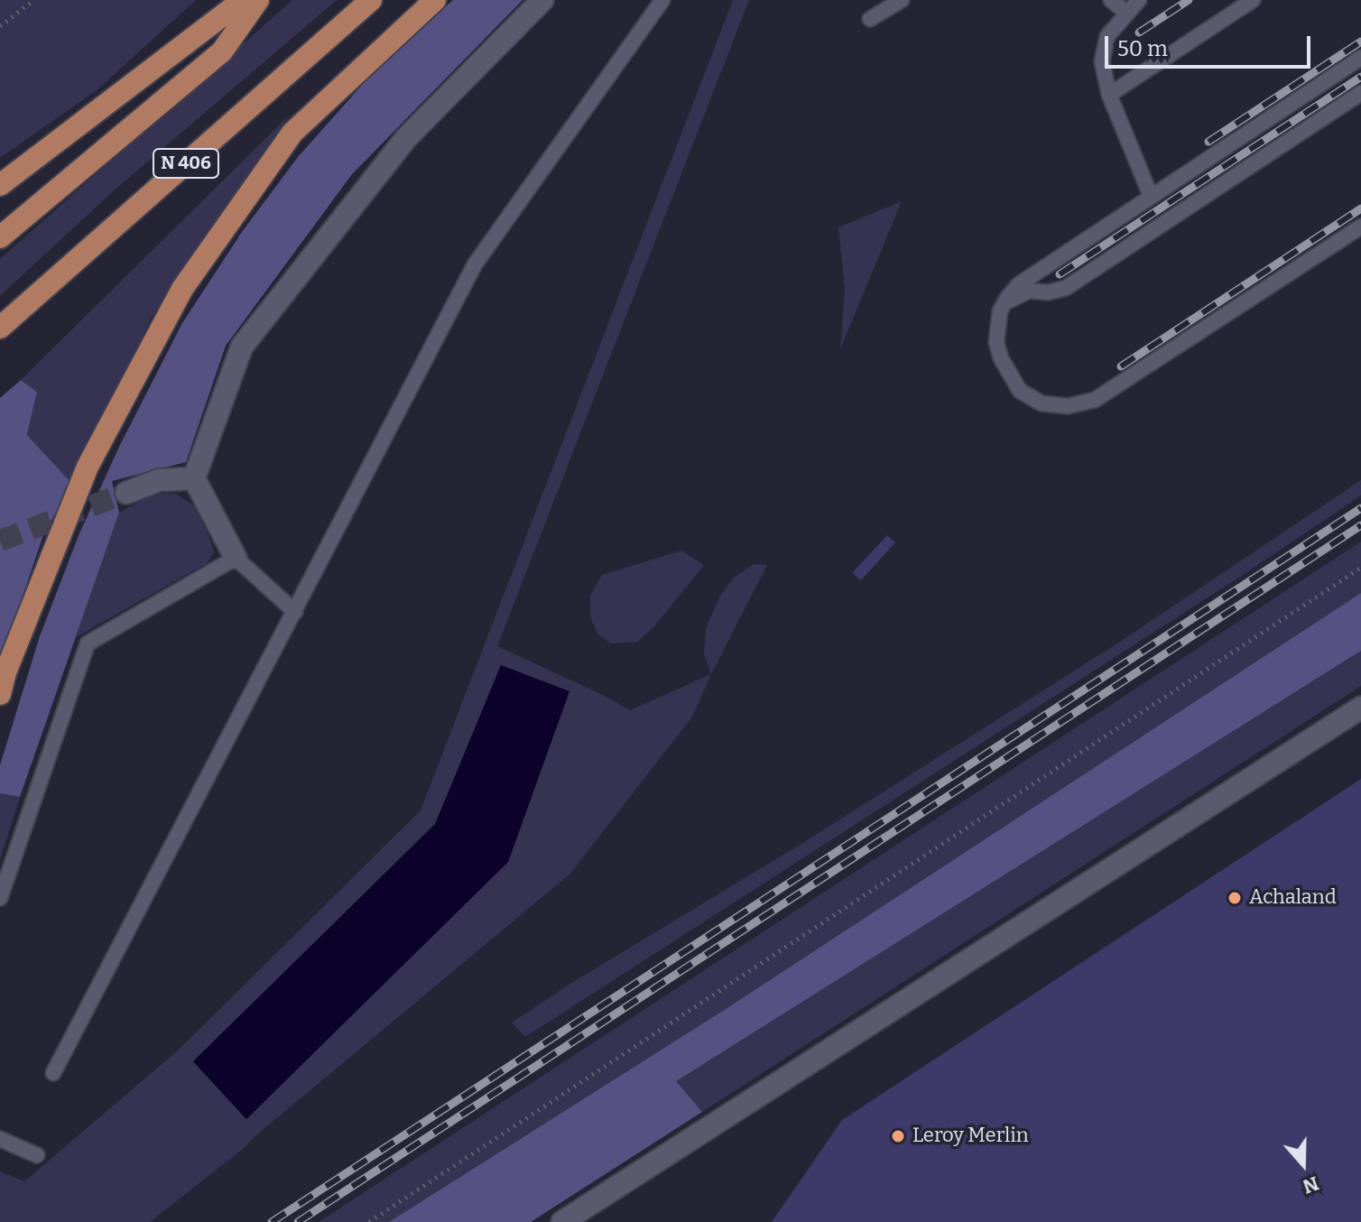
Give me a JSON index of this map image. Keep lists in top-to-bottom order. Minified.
{"streets":{"highway":["N 406"]},"places":["Achaland","Leroy Merlin"],"scale_bar":"50 m","north":"bottom"}
